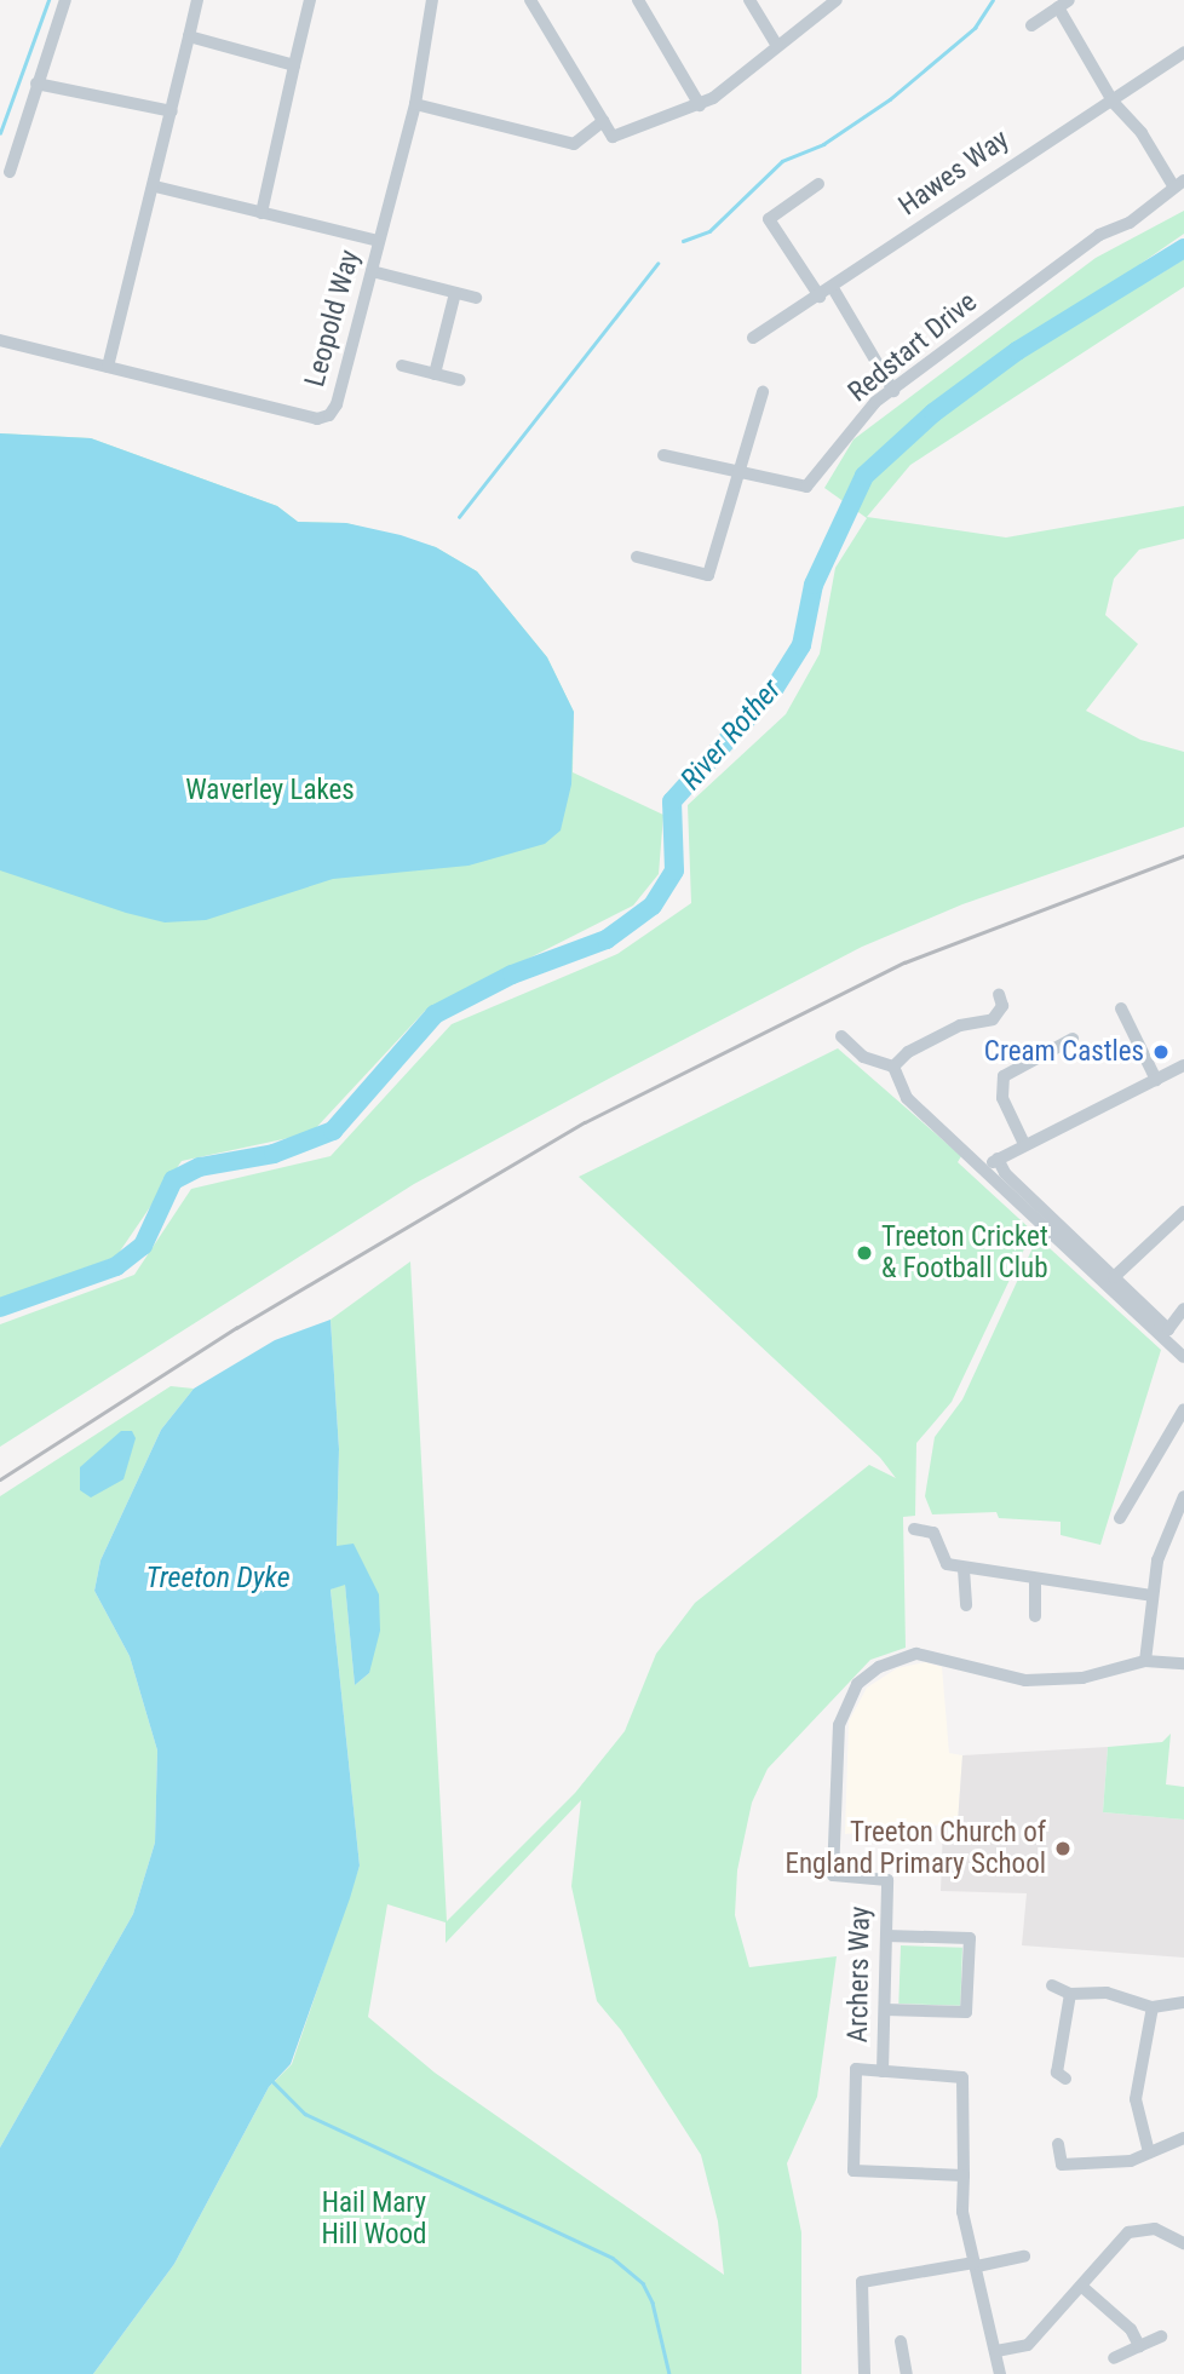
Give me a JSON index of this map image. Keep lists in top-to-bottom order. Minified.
{"streets":{"street":["Hawes Way","Leopold Way","Redstart Drive","Archers Way"]},"water":["River Rother","Treeton Dyke"],"parks":["Waverley Lakes","Hail Mary Hill Wood"],"places":["Cream Castles","Treeton Cricket & Football Club","Treeton Church of England Primary School"]}
